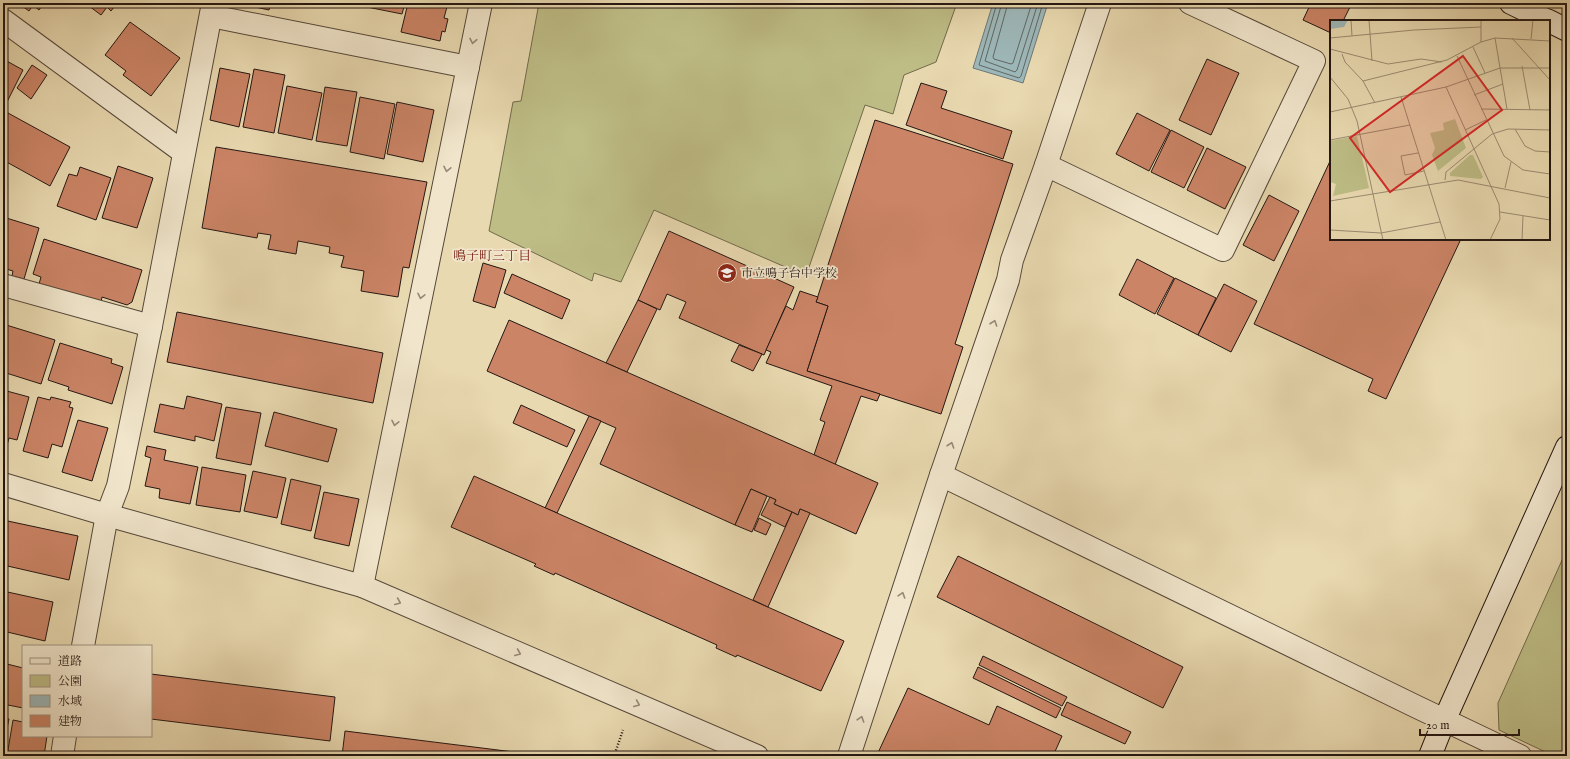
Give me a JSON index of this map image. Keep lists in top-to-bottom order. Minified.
{"districts":["鳴子町三丁目"],"places":{"school or university":["市立鳴子台中学校"]},"legend":["道路","公園","水域","建物"],"scale_bar":"20 m"}
